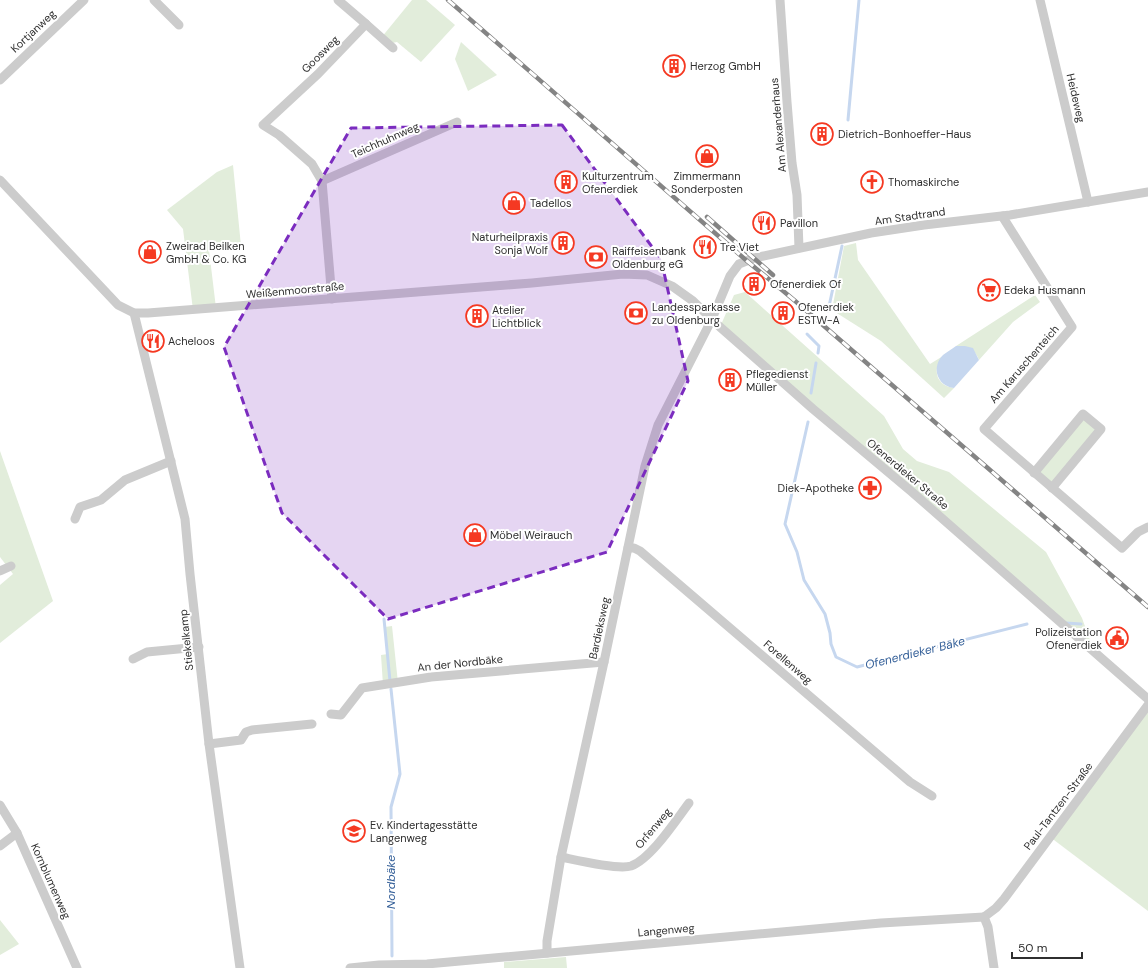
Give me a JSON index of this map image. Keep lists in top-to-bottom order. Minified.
{"streets":{"street":["Kortjanweg","Goosweg","Heideweg","Am Alexanderhaus","Teichhuhnweg","Am Stadtrand","Weißenmoorstraße","Am Karuschenteich","Ofenerdieker Straße","Bardieksweg","Stiekelkamp","Forellenweg","An der Nordbäke","Paul-Tantzen-Straße","Orfenweg","Kornblumenweg","Langenweg"]},"crossings":[["Goosweg","Teichhuhnweg"],["Heideweg","Am Stadtrand"],["Am Alexanderhaus","Am Stadtrand"],["Am Stadtrand","Am Karuschenteich"],["Am Stadtrand","Ofenerdieker Straße"],["Am Stadtrand","Bardieksweg"],["Weißenmoorstraße","Ofenerdieker Straße"],["Weißenmoorstraße","Stiekelkamp"],["Ofenerdieker Straße","Bardieksweg"],["Bardieksweg","Forellenweg"],["Bardieksweg","An der Nordbäke"],["Bardieksweg","Orfenweg"],["Bardieksweg","Langenweg"],["Paul-Tantzen-Straße","Langenweg"]],"water":["Ofenerdieker Bäke","Nordbäke"],"places":{"building":["Herzog GmbH","Dietrich-Bonhoeffer-Haus","Kulturzentrum Ofenerdiek","Naturheilpraxis Sonja Wolf","Ofenerdiek Of","Ofenerdiek ESTW-A","Atelier Lichtblick","Pflegedienst Müller"],"shop":["Zimmermann Sonderposten","Tadellos","Zweirad Beilken GmbH & Co. KG","Möbel Weirauch"],"church":["Thomaskirche"],"restaurant":["Pavillon","Tre Viet","Acheloos"],"bank":["Raiffeisenbank Oldenburg eG","Landessparkasse zu Oldenburg"],"supermarket":["Edeka Husmann"],"pharmacy":["Diek-Apotheke"],"public building":["Polizeistation Ofenerdiek"],"school or university":["Ev. Kindertagesstätte Langenweg"]},"scale_bar":"50 m"}
